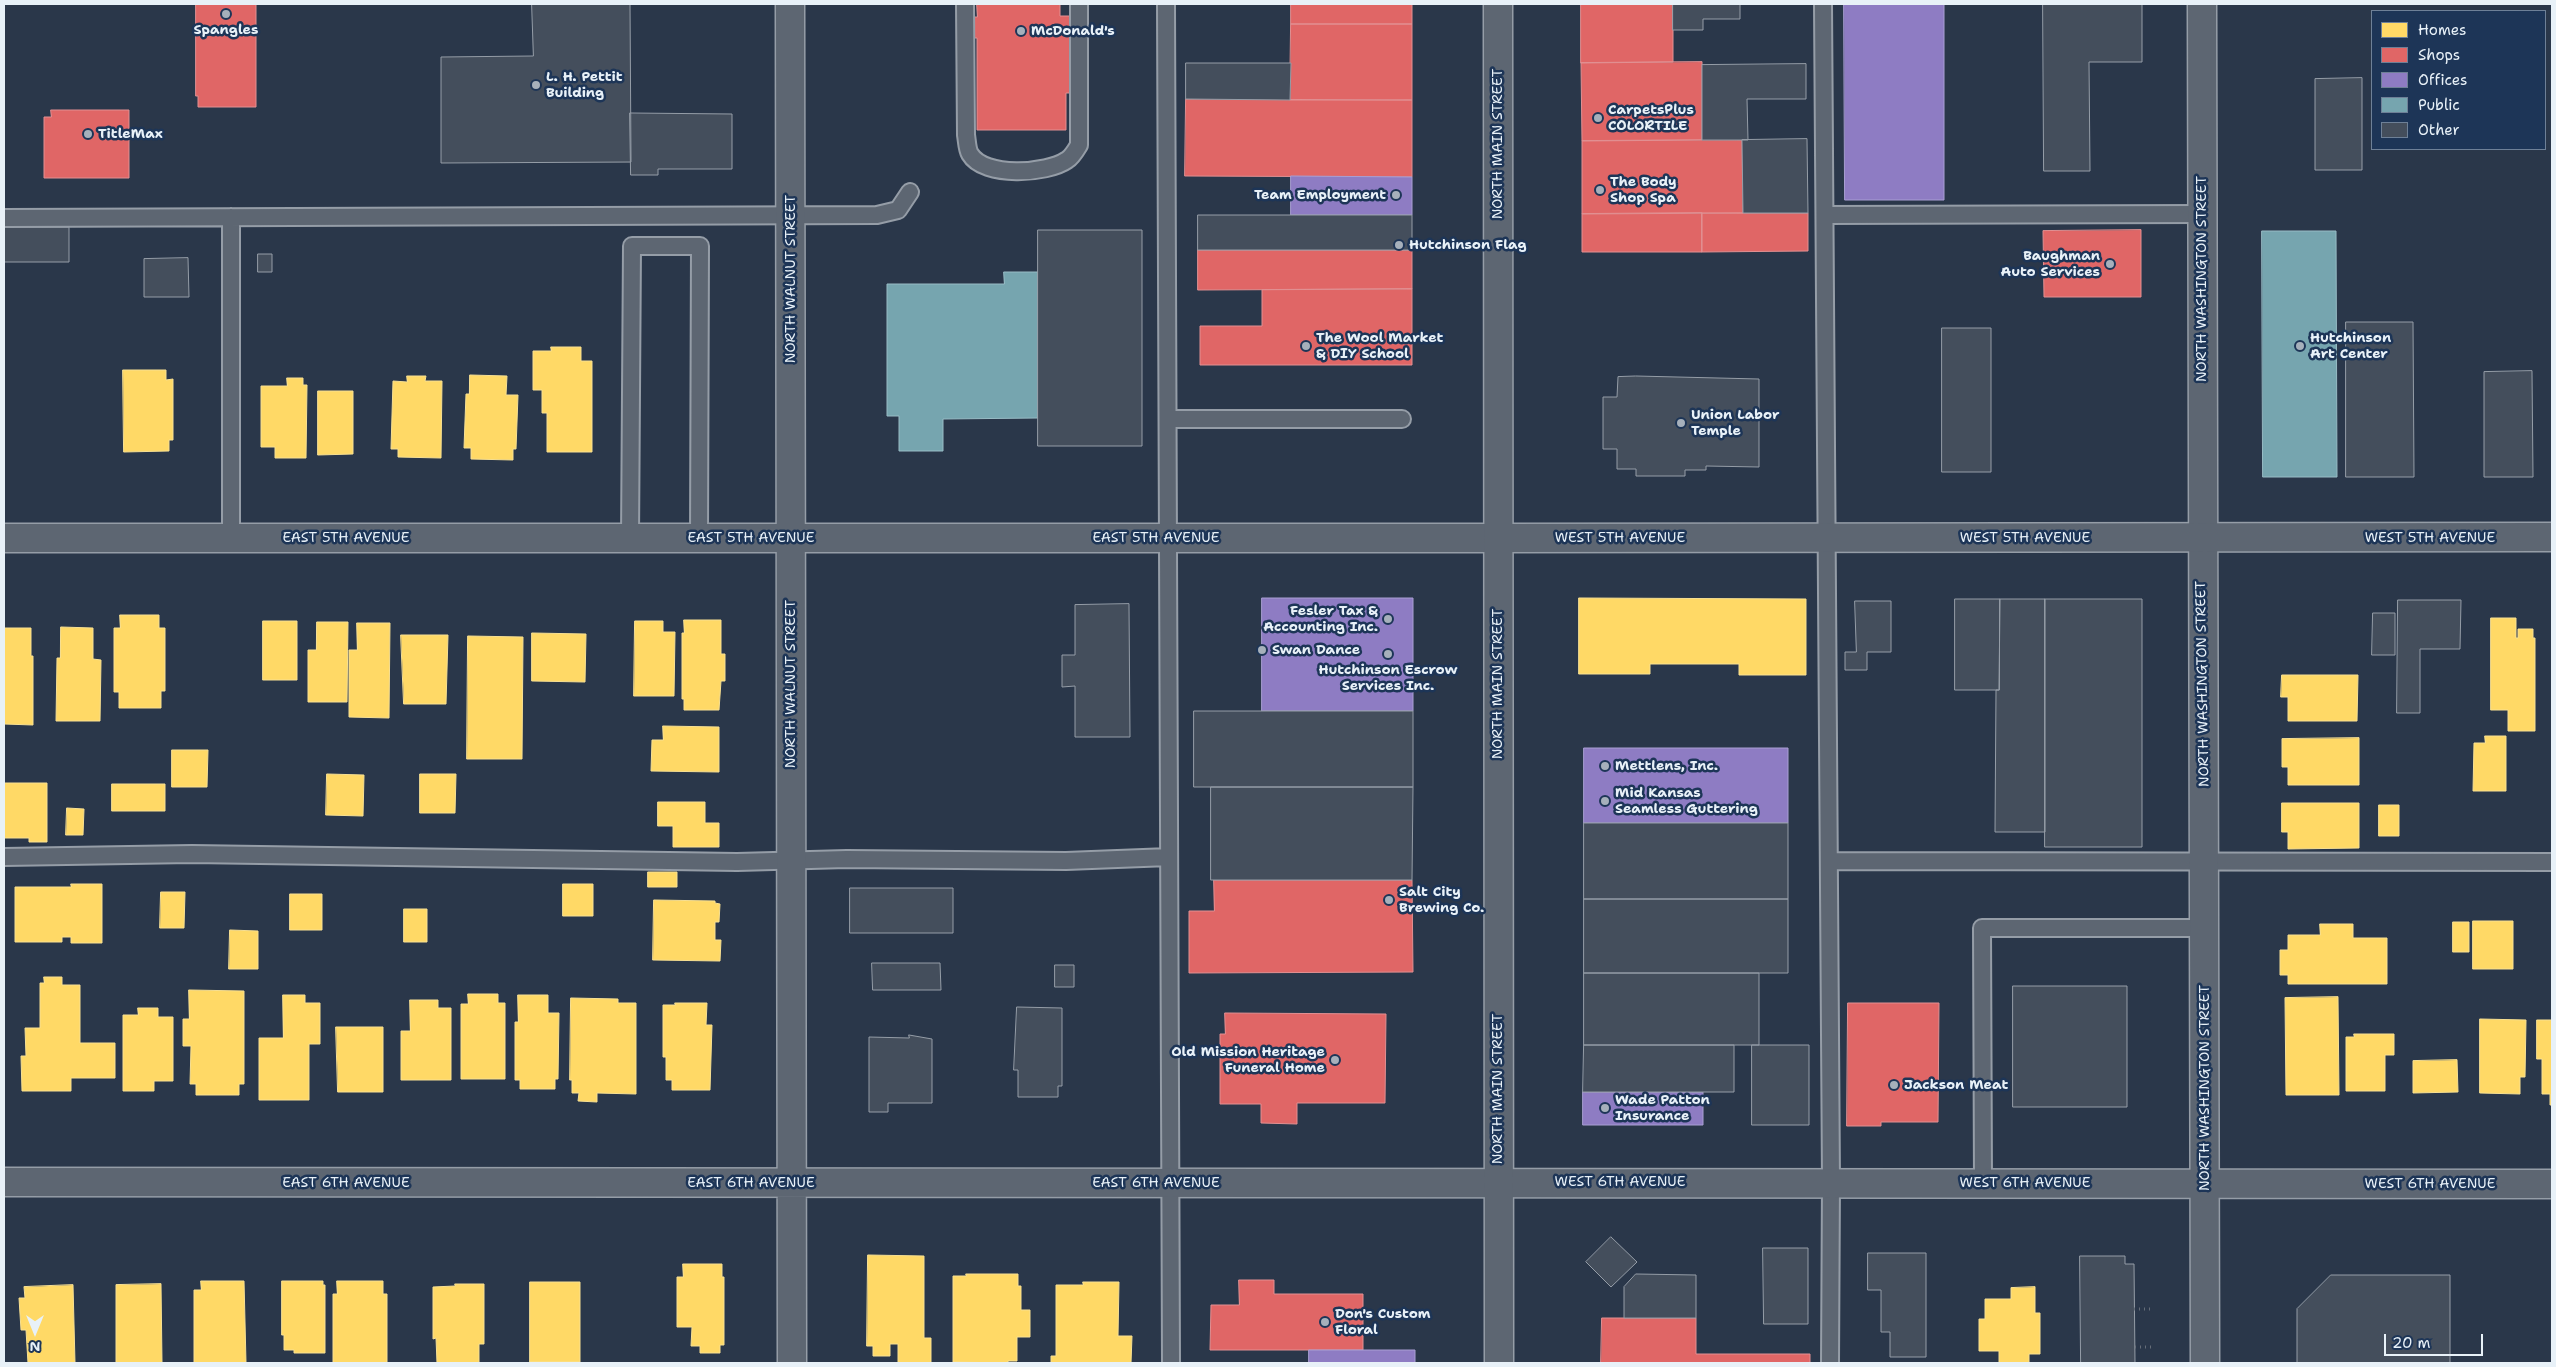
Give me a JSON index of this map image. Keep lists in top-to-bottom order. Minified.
{"streets":{"street":["NORTH MAIN STREET","NORTH WALNUT STREET","NORTH WASHINGTON STREET","EAST 5TH AVENUE","WEST 5TH AVENUE","WEST 6TH AVENUE","EAST 6TH AVENUE"]},"crossings":[["NORTH MAIN STREET","EAST 5TH AVENUE"],["NORTH MAIN STREET","WEST 5TH AVENUE"],["NORTH MAIN STREET","WEST 6TH AVENUE"],["NORTH MAIN STREET","EAST 6TH AVENUE"],["NORTH WALNUT STREET","EAST 5TH AVENUE"],["NORTH WALNUT STREET","EAST 6TH AVENUE"],["NORTH WASHINGTON STREET","WEST 5TH AVENUE"],["NORTH WASHINGTON STREET","WEST 6TH AVENUE"],["EAST 5TH AVENUE","WEST 5TH AVENUE"],["WEST 6TH AVENUE","EAST 6TH AVENUE"]],"places":["Spangles","McDonald's","L. H. Pettit Building","CarpetsPlus COLORTILE","TitleMax","The Body Shop Spa","Team Employment","Hutchinson Flag","Baughman Auto Services","The Wool Market & DIY School","Hutchinson Art Center","Union Labor Temple","Fesler Tax & Accounting Inc.","Swan Dance","Hutchinson Escrow Services Inc.","Mettlens, Inc.","Mid Kansas Seamless Guttering","Salt City Brewing Co.","Old Mission Heritage Funeral Home","Jackson Meat","Wade Patton Insurance","Don's Custom Floral"],"legend":["Homes","Shops","Offices","Public","Other"],"scale_bar":"20 m","north":"bottom"}
